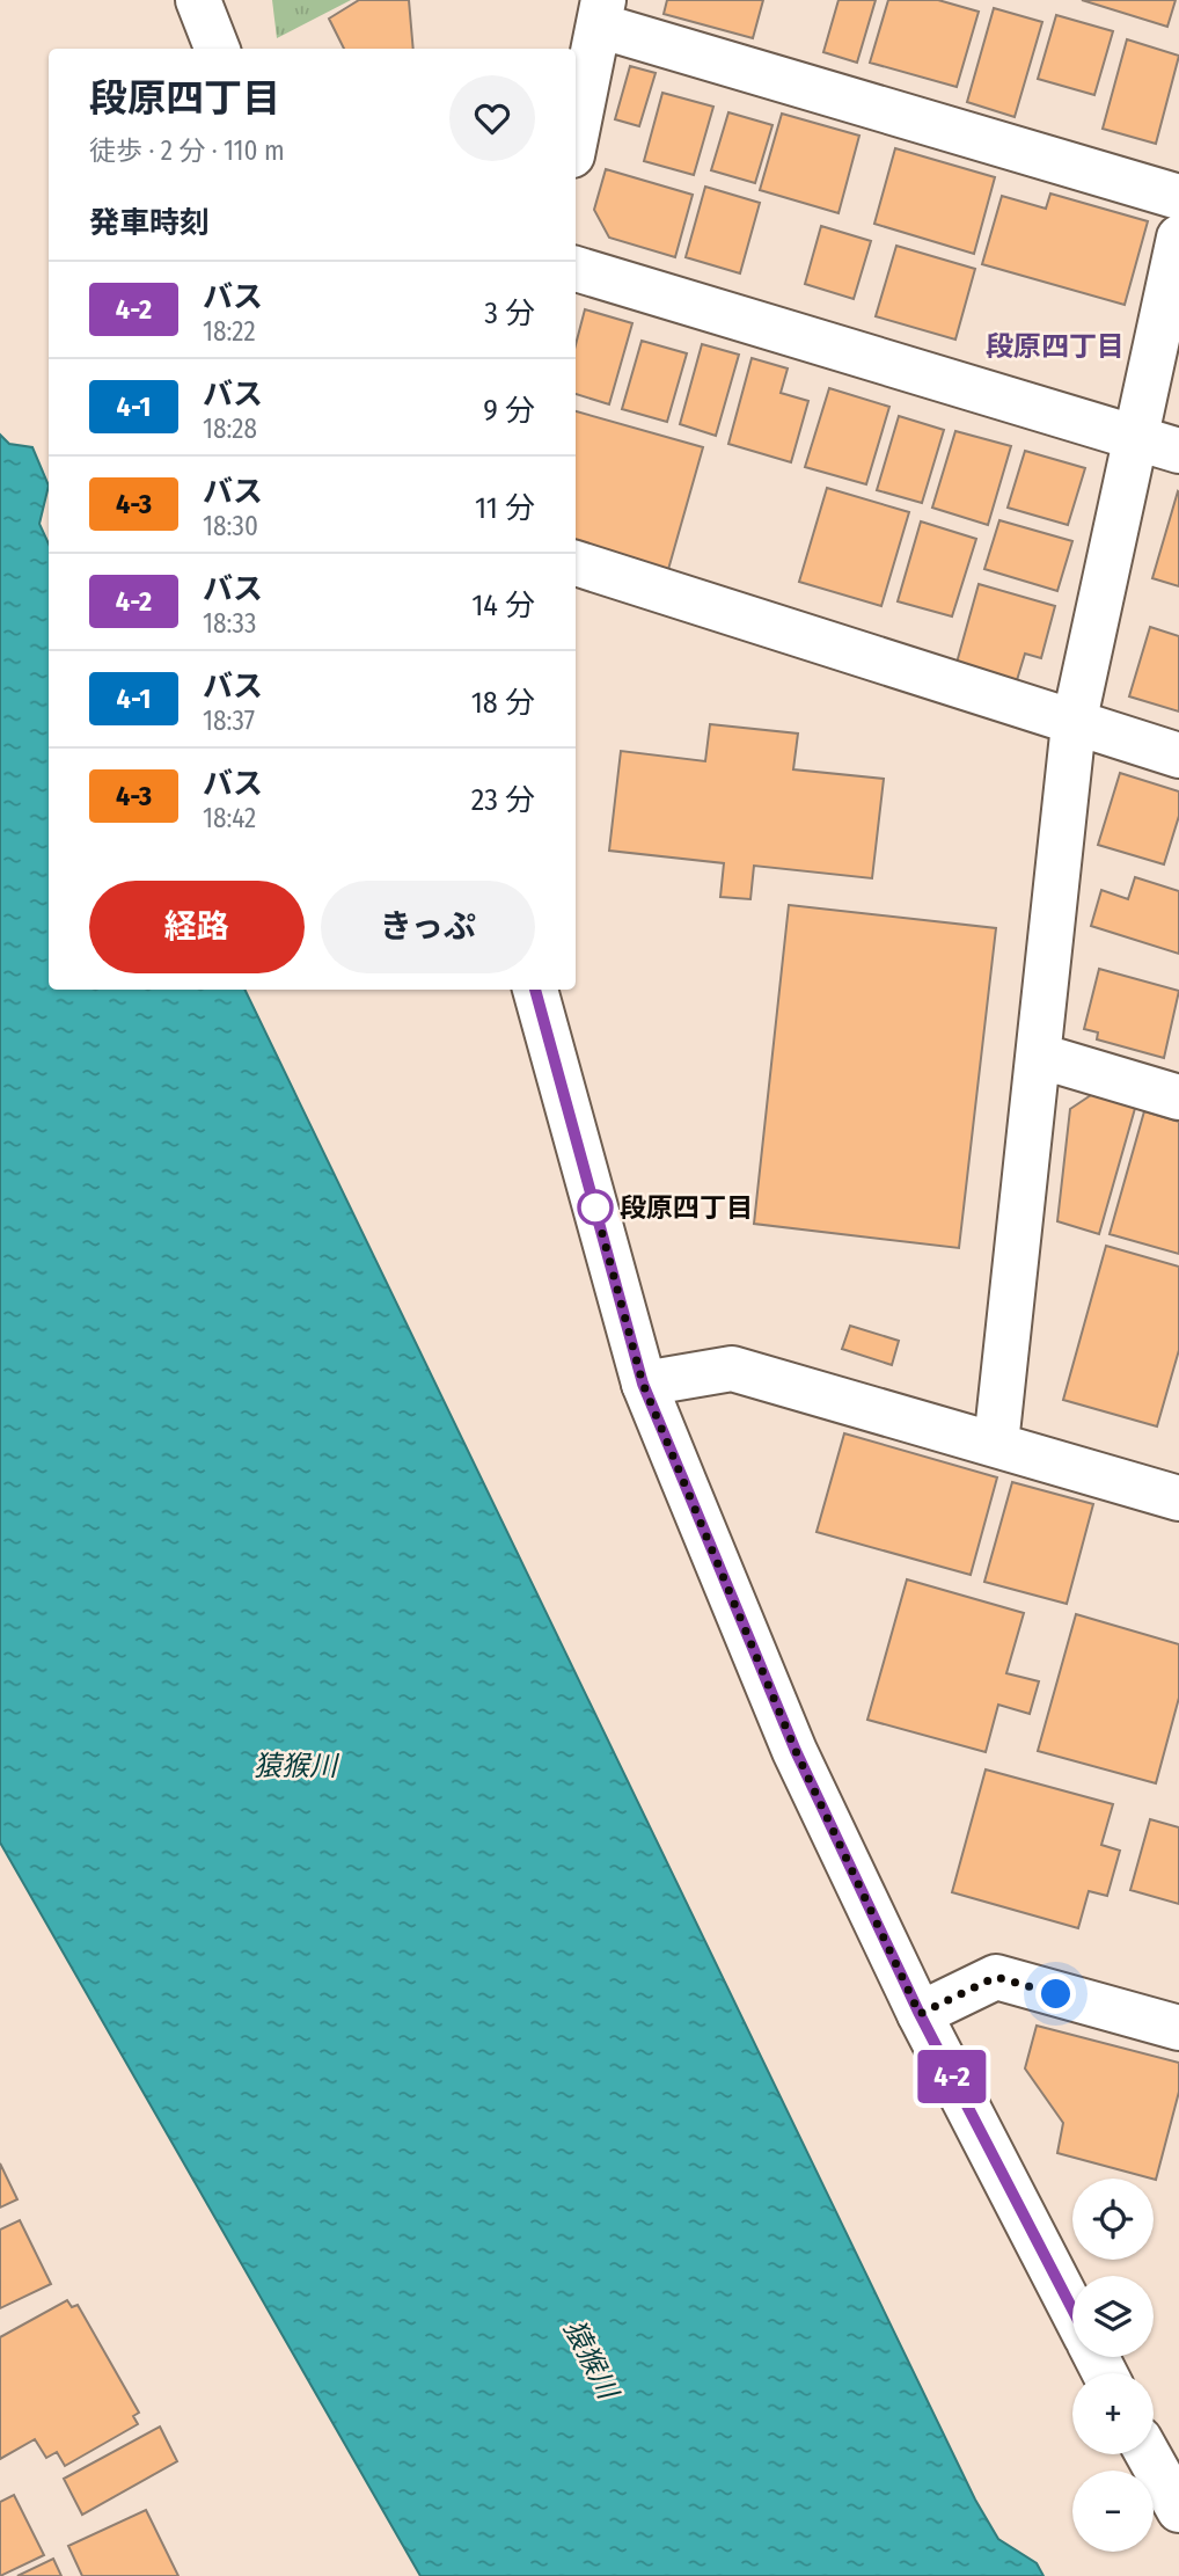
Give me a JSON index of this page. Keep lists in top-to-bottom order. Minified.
{"districts":["段原四丁目"],"water":["猿猴川"],"places":["段原四丁目"],"lines":["bus line 4-2"],"page":{"on_map":"4-2","heading":[["段原四丁目","徒歩 · 2 分 · 110 m"],"発車時刻"],"list":[{"mark":"4-2","name":"バス","note":"18:22","value":"3 分"},{"mark":"4-1","name":"バス","note":"18:28","value":"9 分"},{"mark":"4-3","name":"バス","note":"18:30","value":"11 分"},{"mark":"4-2","name":"バス","note":"18:33","value":"14 分"},{"mark":"4-1","name":"バス","note":"18:37","value":"18 分"},{"mark":"4-3","name":"バス","note":"18:42","value":"23 分"}],"buttons":["経路","きっぷ"],"map_buttons":["+","−"]}}
